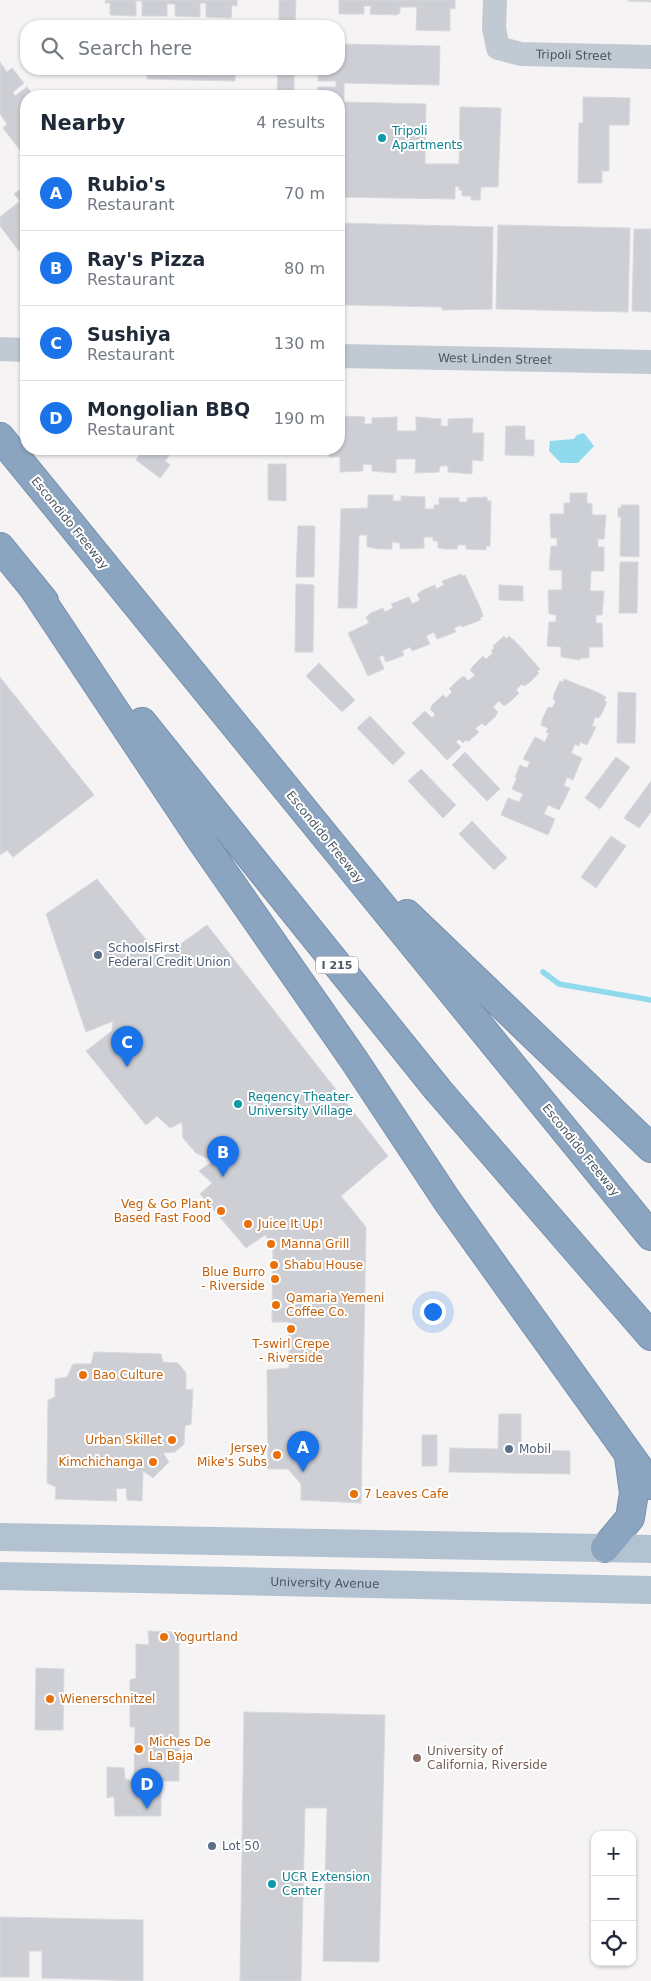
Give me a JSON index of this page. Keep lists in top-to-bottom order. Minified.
{"streets":{"highway":["Escondido Freeway","I 215"],"main road":["University Avenue"],"street":["Tripoli Street","West Linden Street"]},"places":["Tripoli Apartments","SchoolsFirst Federal Credit Union","Regency Theater- University Village","Veg & Go Plant Based Fast Food","Juice It Up!","Manna Grill","Shabu House","Blue Burro - Riverside","Qamaria Yemeni Coffee Co.","T-swirl Crepe - Riverside","Bao Culture","Urban Skillet","Mobil","Jersey Mike's Subs","Kimchichanga","7 Leaves Cafe","Yogurtland","Wienerschnitzel","Miches De La Baja","University of California, Riverside","Lot 50","UCR Extension Center"],"page":{"search":"Search here","heading":["Nearby","4 results"],"list":[{"mark":"A","name":"Rubio's","note":"Restaurant","value":"70 m"},{"mark":"B","name":"Ray's Pizza","note":"Restaurant","value":"80 m"},{"mark":"C","name":"Sushiya","note":"Restaurant","value":"130 m"},{"mark":"D","name":"Mongolian BBQ","note":"Restaurant","value":"190 m"}],"pins":["C","B","A","D"],"map_buttons":["+","−"]}}
